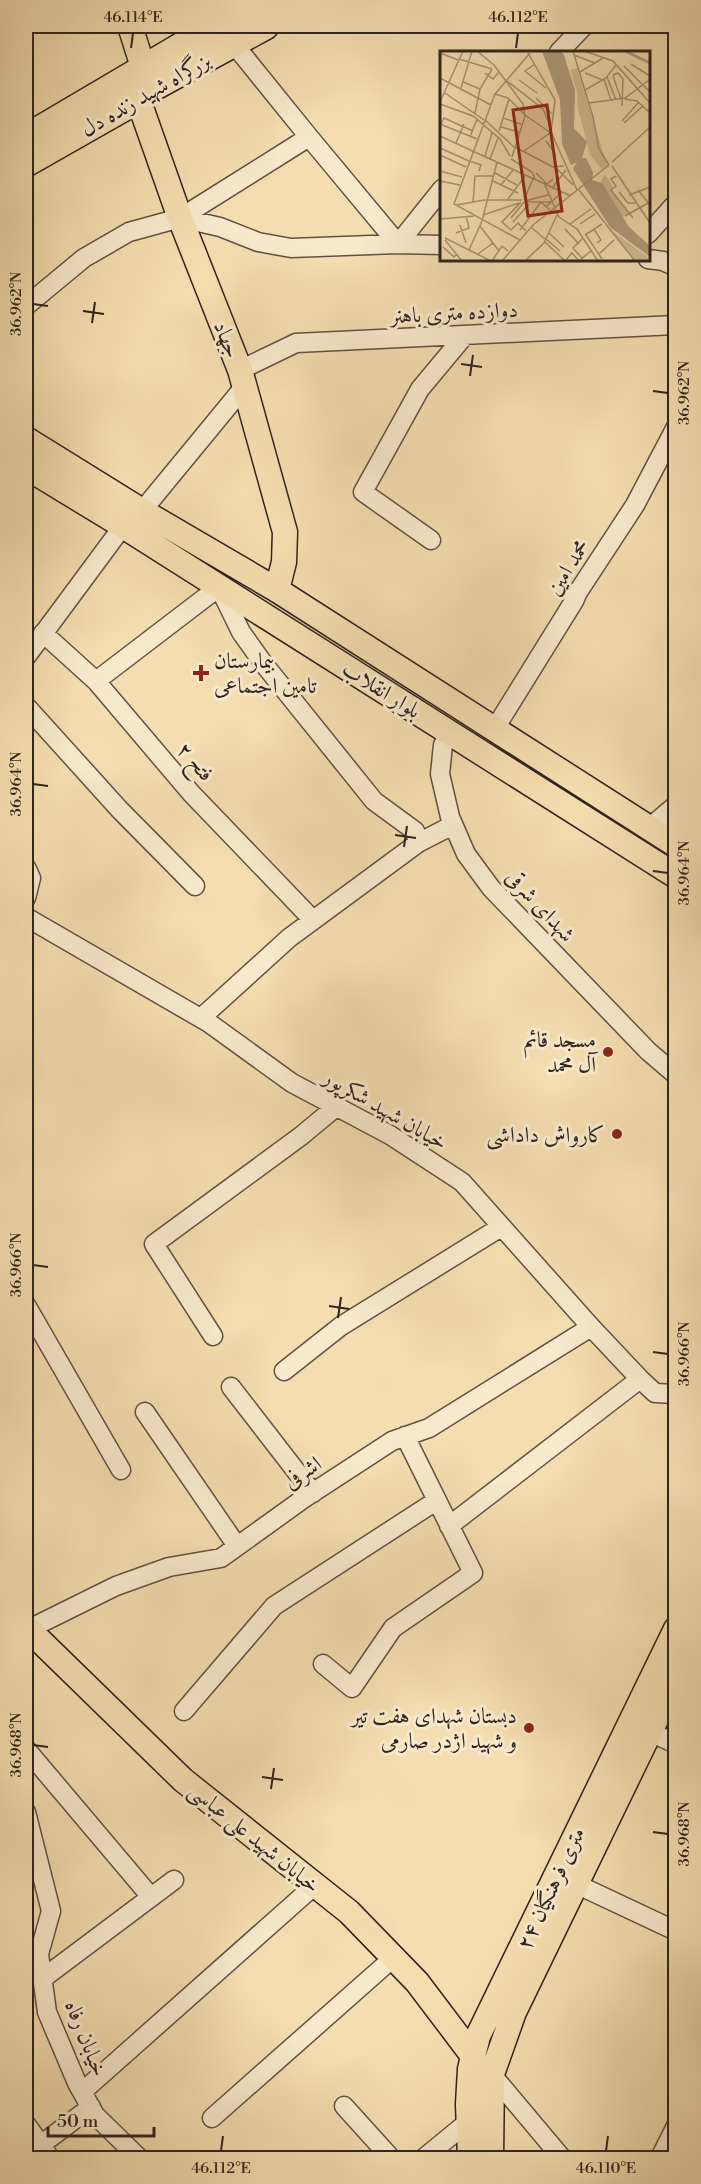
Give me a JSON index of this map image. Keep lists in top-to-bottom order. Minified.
{"streets":{"highway":["بزرگراه شهید زنده دل"],"main road":["جهاد","بلوار انقلاب","خیابان شهید علی عباسی","۲۴ متری فرهنگیان"],"street":["دوازده متری باهنر","محمد امین","فتح ۲","شهدای شرقی","خیابان شهید شکرپور","اشرفی","خیابان رفاه"]},"crossings":[["بزرگراه شهید زنده دل","جهاد"],["دوازده متری باهنر","جهاد"],["جهاد","بلوار انقلاب"],["محمد امین","بلوار انقلاب"],["بلوار انقلاب","شهدای شرقی"],["خیابان شهید شکرپور","اشرفی"],["اشرفی","خیابان شهید علی عباسی"],["خیابان شهید علی عباسی","۲۴ متری فرهنگیان"]],"places":{"health":["بیمارستان تامین اجتماعی"],"other":["مسجد قائم آل محمد","کارواش داداشی","دبستان شهدای هفت تیر و شهید اژدر صارمی"]},"scale_bar":"50 m","coordinates":["46.114°E","46.112°E","36.962°N","36.964°N","36.966°N","36.968°N","46.110°E"]}
